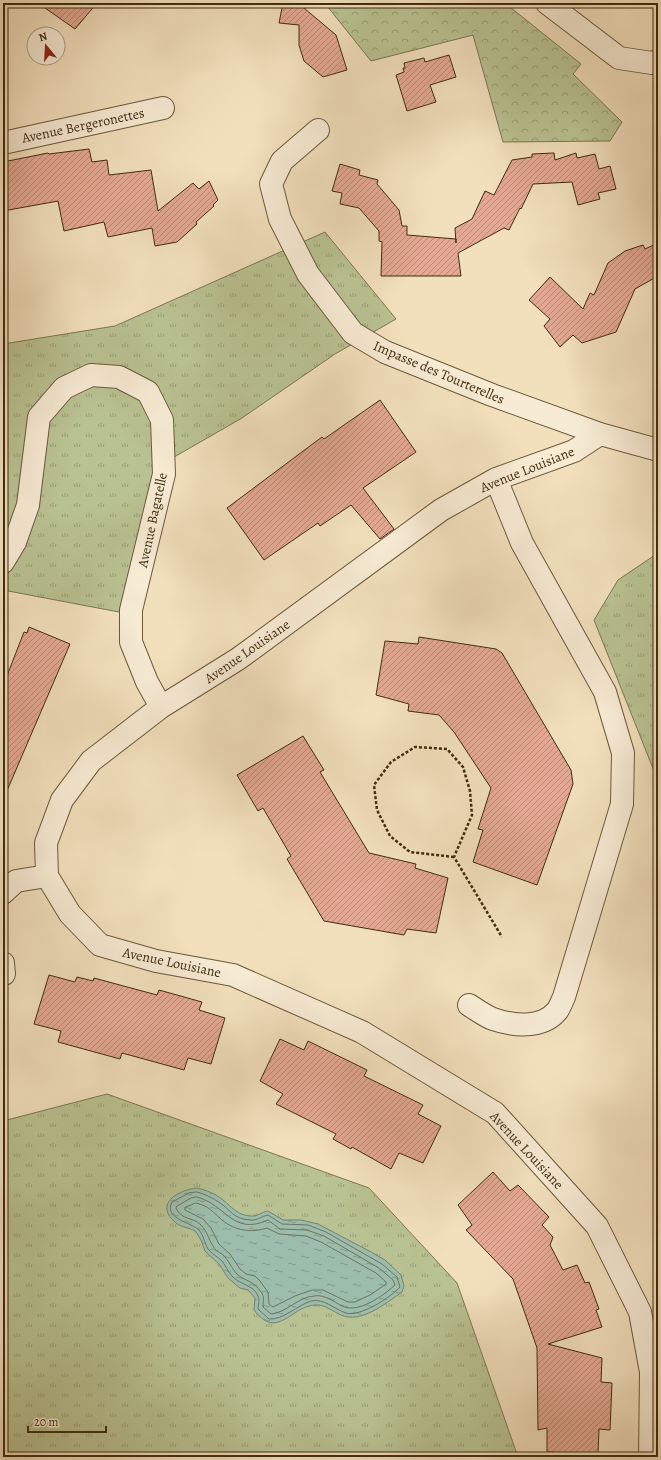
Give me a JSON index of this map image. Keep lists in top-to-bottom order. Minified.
{"streets":{"street":["Avenue Bergeronettes","Impasse des Tourterelles","Avenue Louisiane","Avenue Bagatelle"]},"crossings":[["Impasse des Tourterelles","Avenue Louisiane"],["Avenue Louisiane","Avenue Bagatelle"]],"scale_bar":"20 m","north":"top"}
